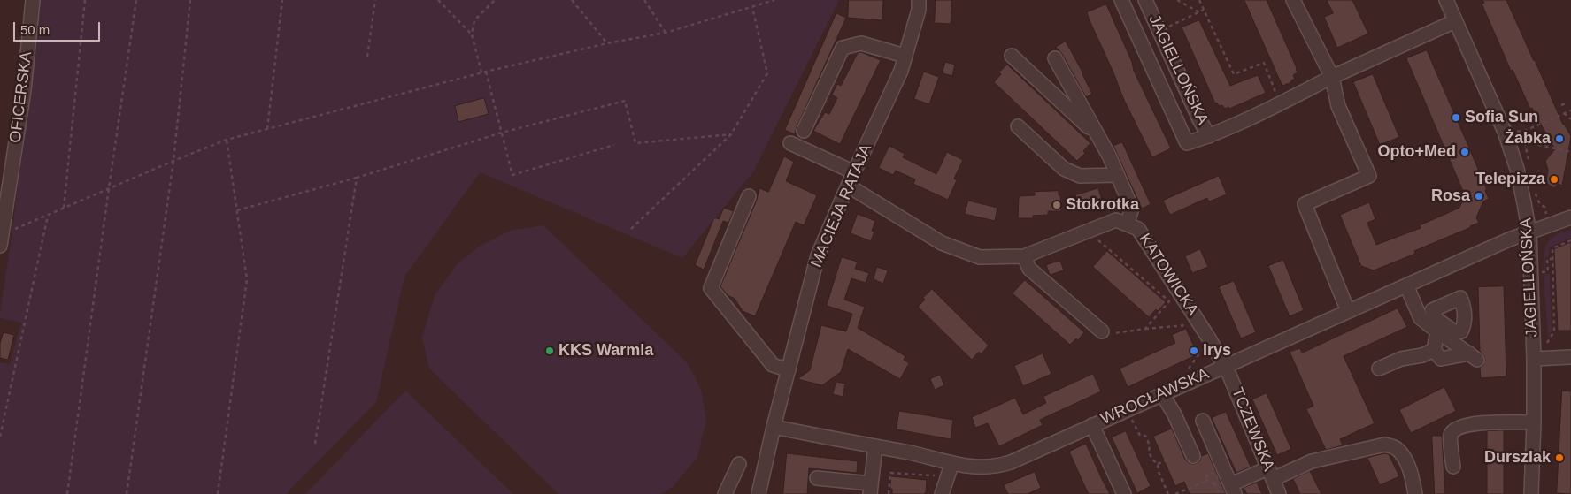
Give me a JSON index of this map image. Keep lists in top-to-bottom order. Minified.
{"streets":{"street":["JAGIELLOŃSKA","OFICERSKA","MACIEJA RATAJA","KATOWICKA","WROCŁAWSKA","TCZEWSKA"]},"crossings":[["JAGIELLOŃSKA","WROCŁAWSKA"],["MACIEJA RATAJA","KATOWICKA"],["MACIEJA RATAJA","WROCŁAWSKA"],["KATOWICKA","WROCŁAWSKA"],["KATOWICKA","TCZEWSKA"],["WROCŁAWSKA","TCZEWSKA"]],"places":["Sofia Sun","Żabka","Opto+Med","Telepizza","Rosa","Stokrotka","KKS Warmia","Irys","Durszlak"],"scale_bar":"50 m"}
